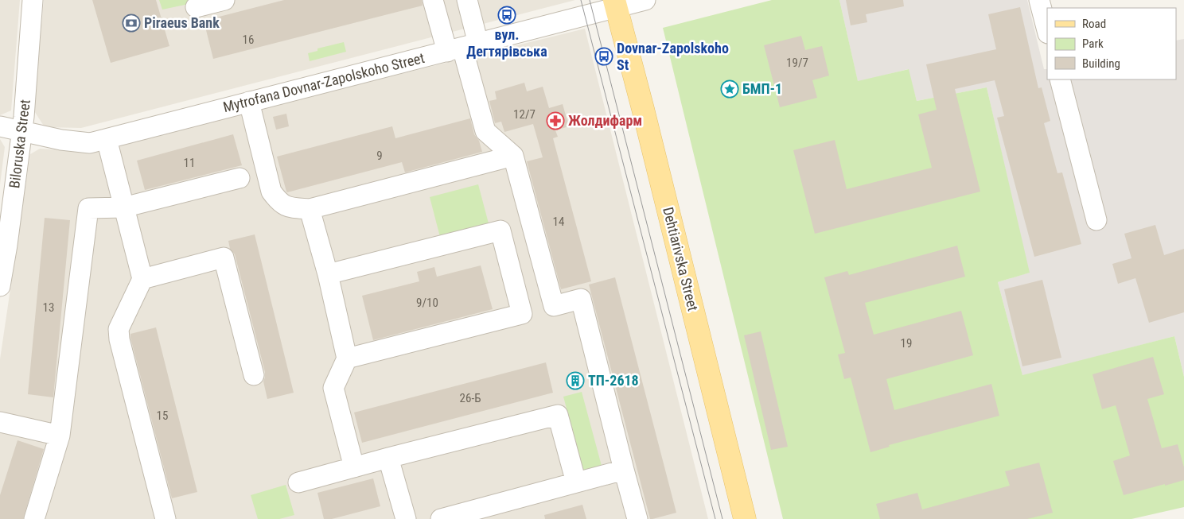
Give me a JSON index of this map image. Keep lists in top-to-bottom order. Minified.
{"streets":{"main road":["Dehtiarivska Street"],"street":["Mytrofana Dovnar-Zapolskoho Street","Biloruska Street"]},"crossings":[["Mytrofana Dovnar-Zapolskoho Street","Biloruska Street"],["Mytrofana Dovnar-Zapolskoho Street","Dehtiarivska Street"]],"places":{"bus stop":["вул. Дегтярівська","Dovnar-Zapolskoho St"],"bank":["Piraeus Bank"],"place":["БМП-1"],"pharmacy":["Жолдифарм"],"building":["ТП-2618"]},"house_numbers":["16","19/7","12/7","9","11","14","9/10","13","19","26-Б","15"],"legend":["Road","Park","Building"]}
